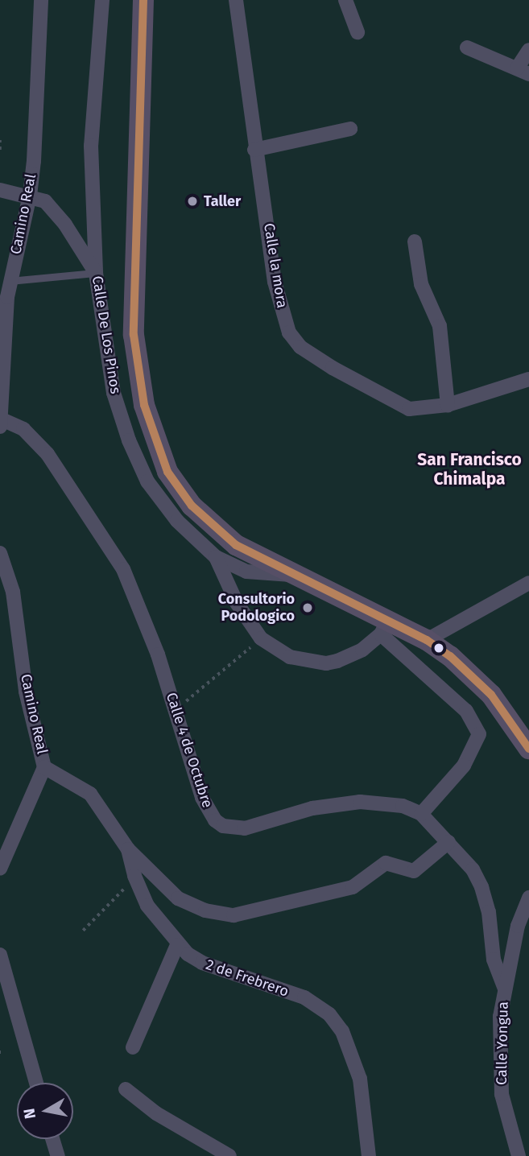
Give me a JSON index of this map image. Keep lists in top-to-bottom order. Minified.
{"streets":{"street":["Camino Real","Calle la mora","Calle De Los Pinos","Calle 4 de Octubre","2 de Frebrero","Calle Yongua"]},"crossings":[["Camino Real","Calle 4 de Octubre"],["Camino Real","2 de Frebrero"],["Calle 4 de Octubre","Calle Yongua"]],"districts":["San Francisco Chimalpa"],"places":["Taller","Consultorio Podologico"],"north":"left"}
